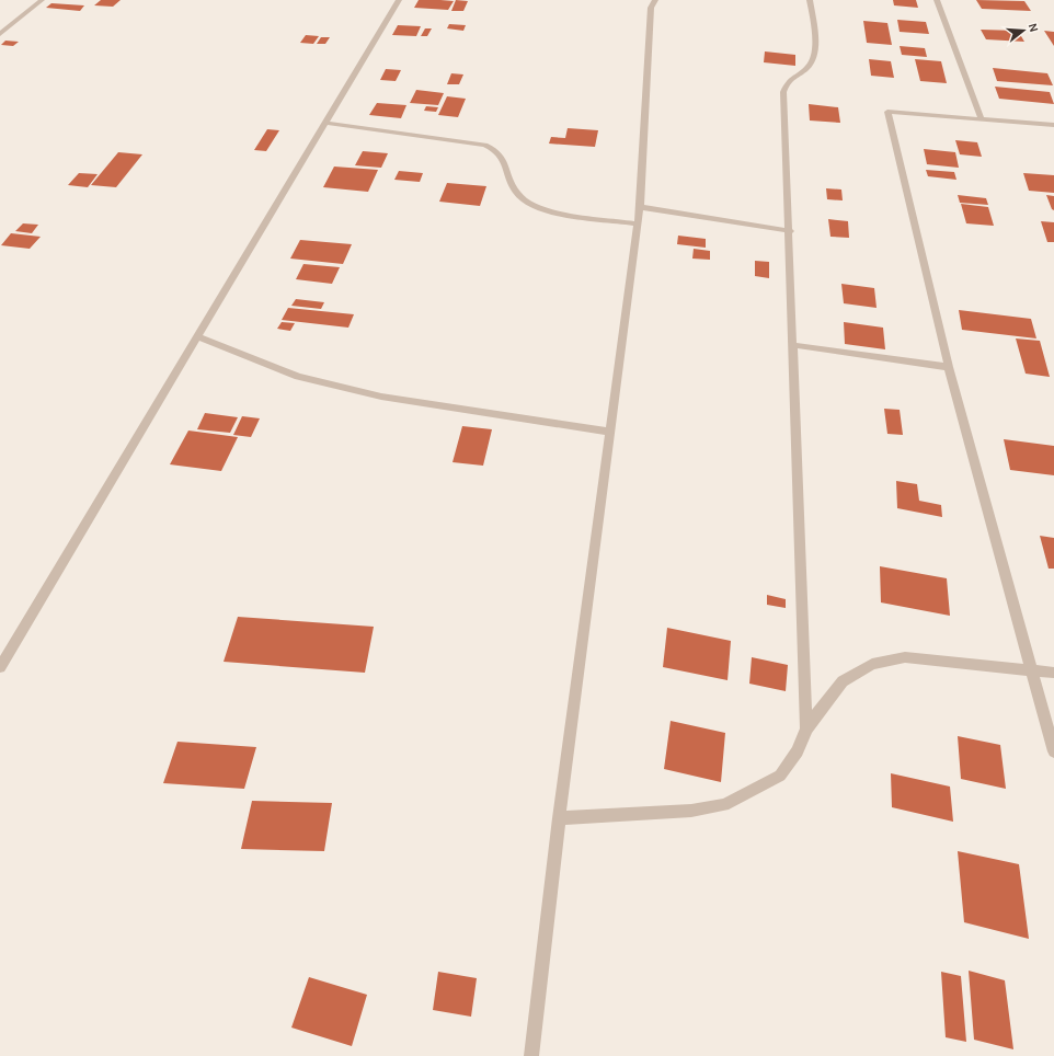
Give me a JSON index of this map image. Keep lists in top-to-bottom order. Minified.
{"north":"right"}
